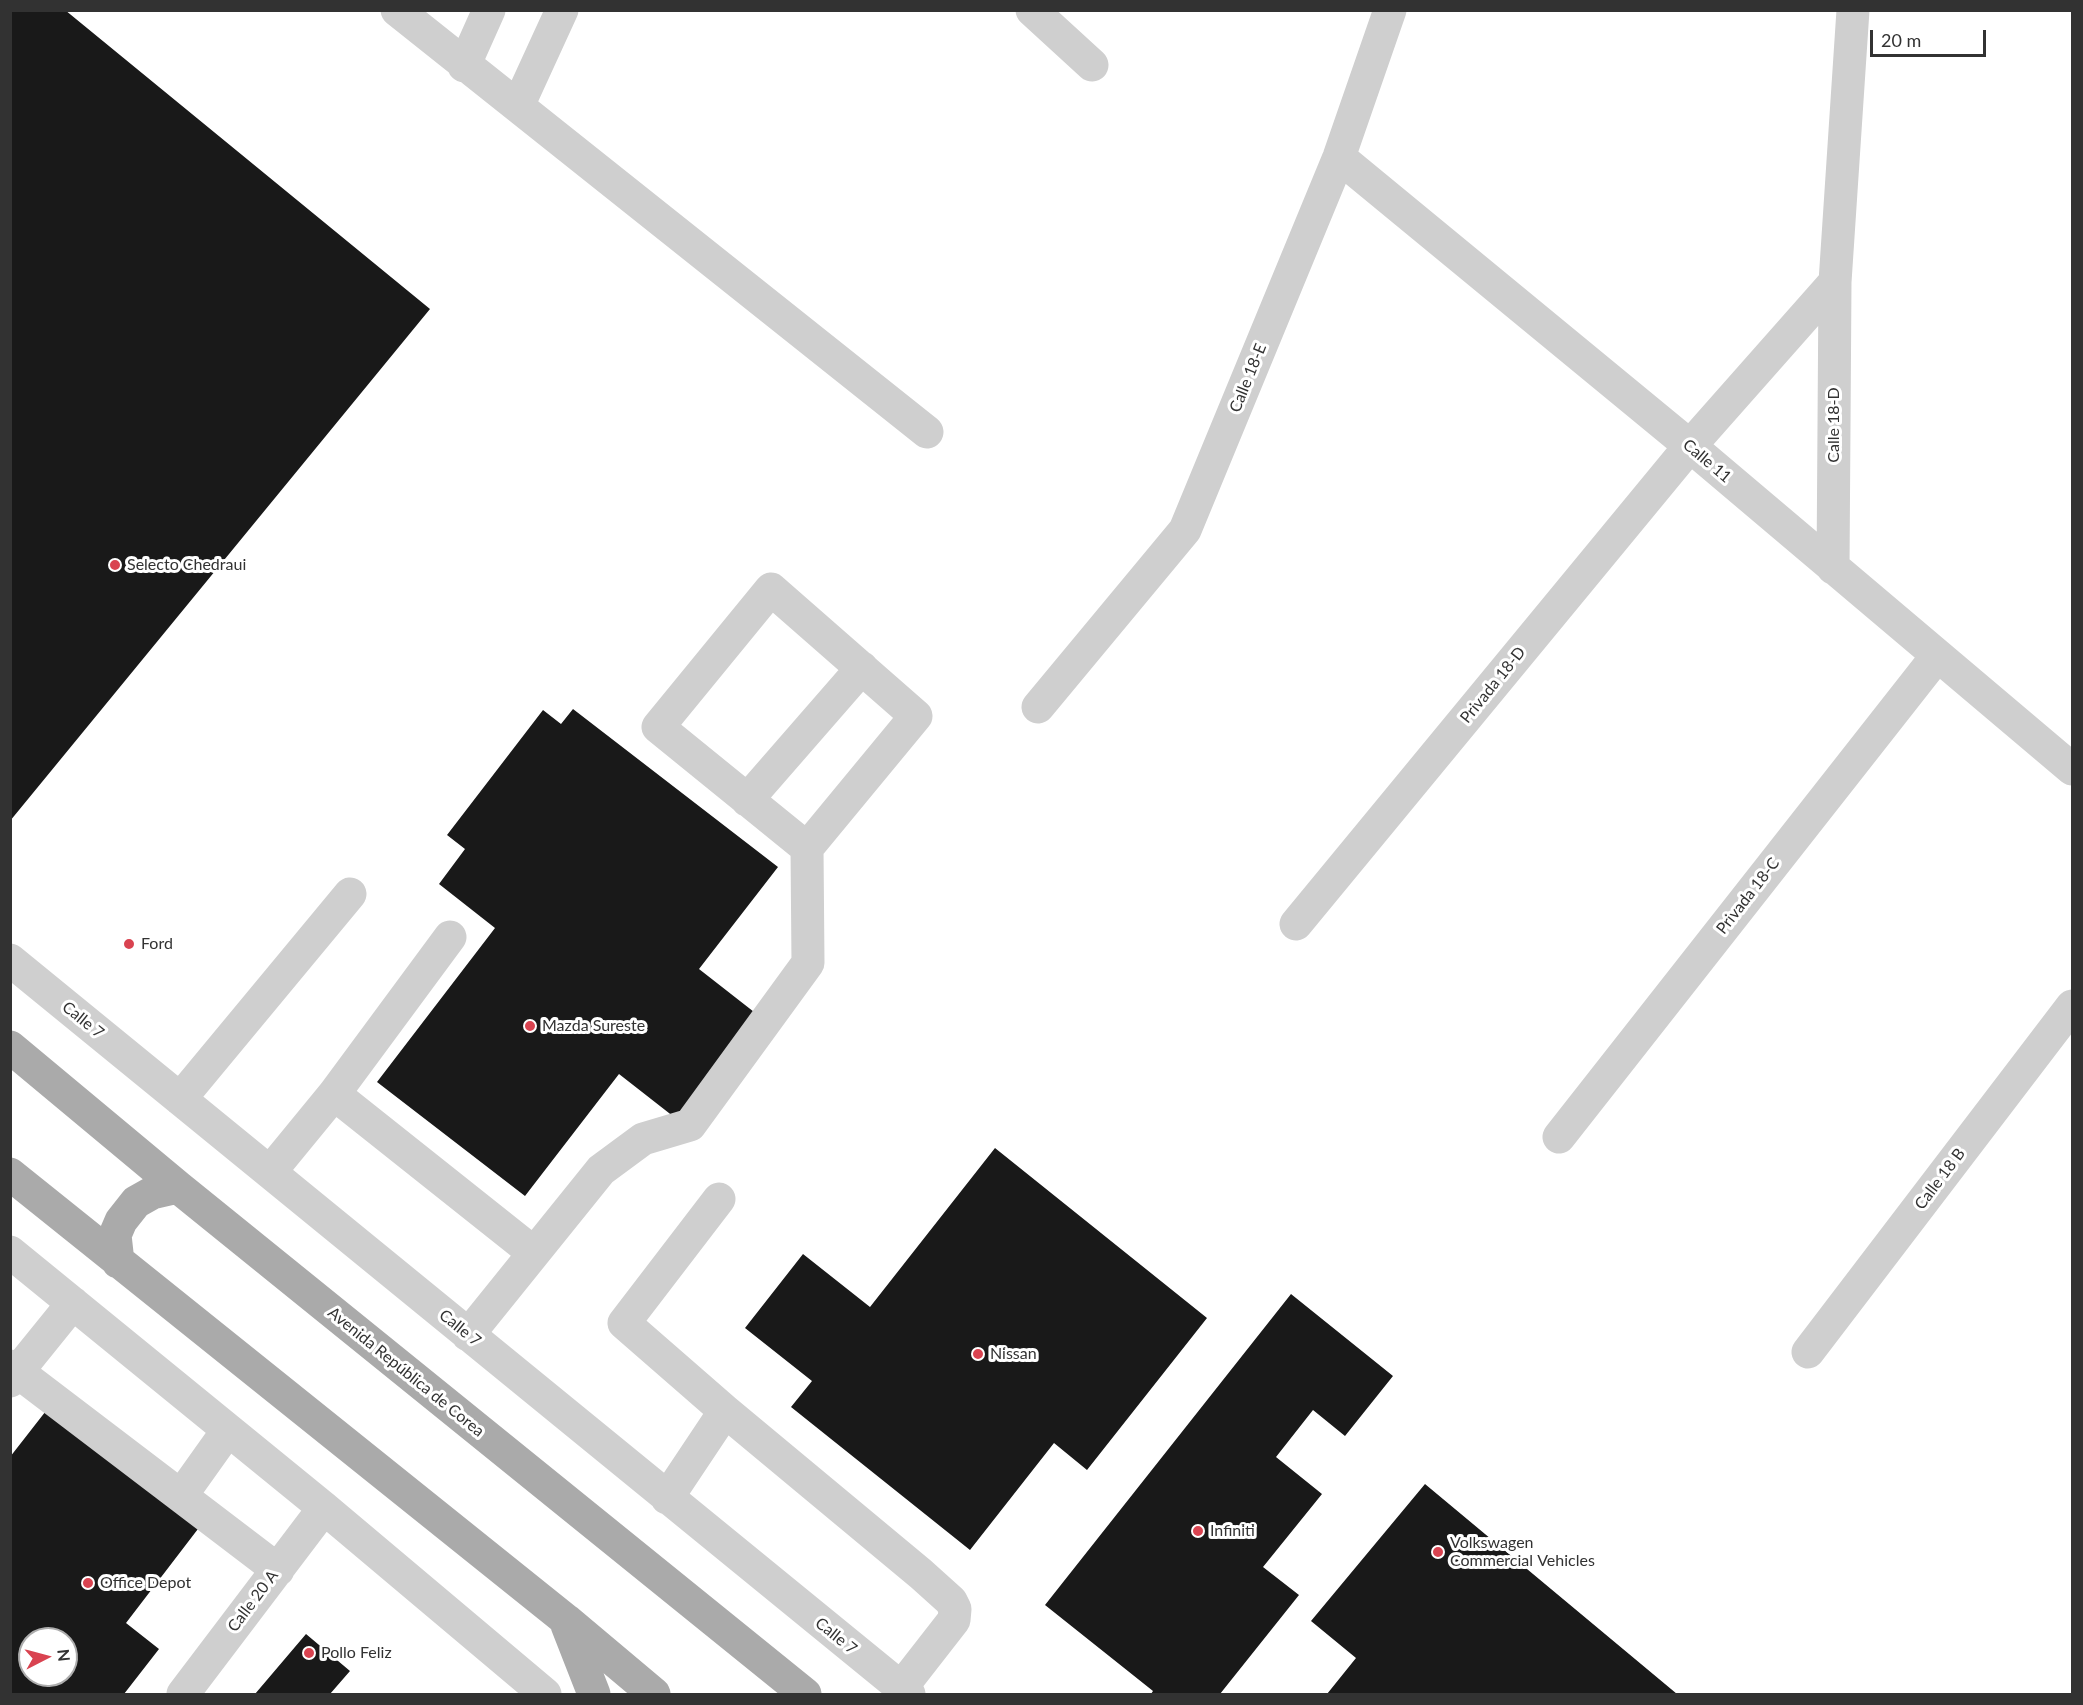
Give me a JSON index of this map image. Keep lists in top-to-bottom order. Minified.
{"streets":{"main road":["Avenida República de Corea"],"street":["Calle 18-E","Calle 18-D","Calle 11","Privada 18-D","Privada 18-C","Calle 7","Calle 18 B","Calle 20 A"]},"crossings":[["Calle 18-E","Calle 11"],["Calle 18-D","Calle 11"],["Calle 11","Privada 18-D"],["Calle 11","Privada 18-C"]],"places":["Selecto Chedraui","Ford","Mazda Sureste","Nissan","Infiniti","Volkswagen Commercial Vehicles","Office Depot","Pollo Feliz"],"scale_bar":"20 m","north":"right"}
